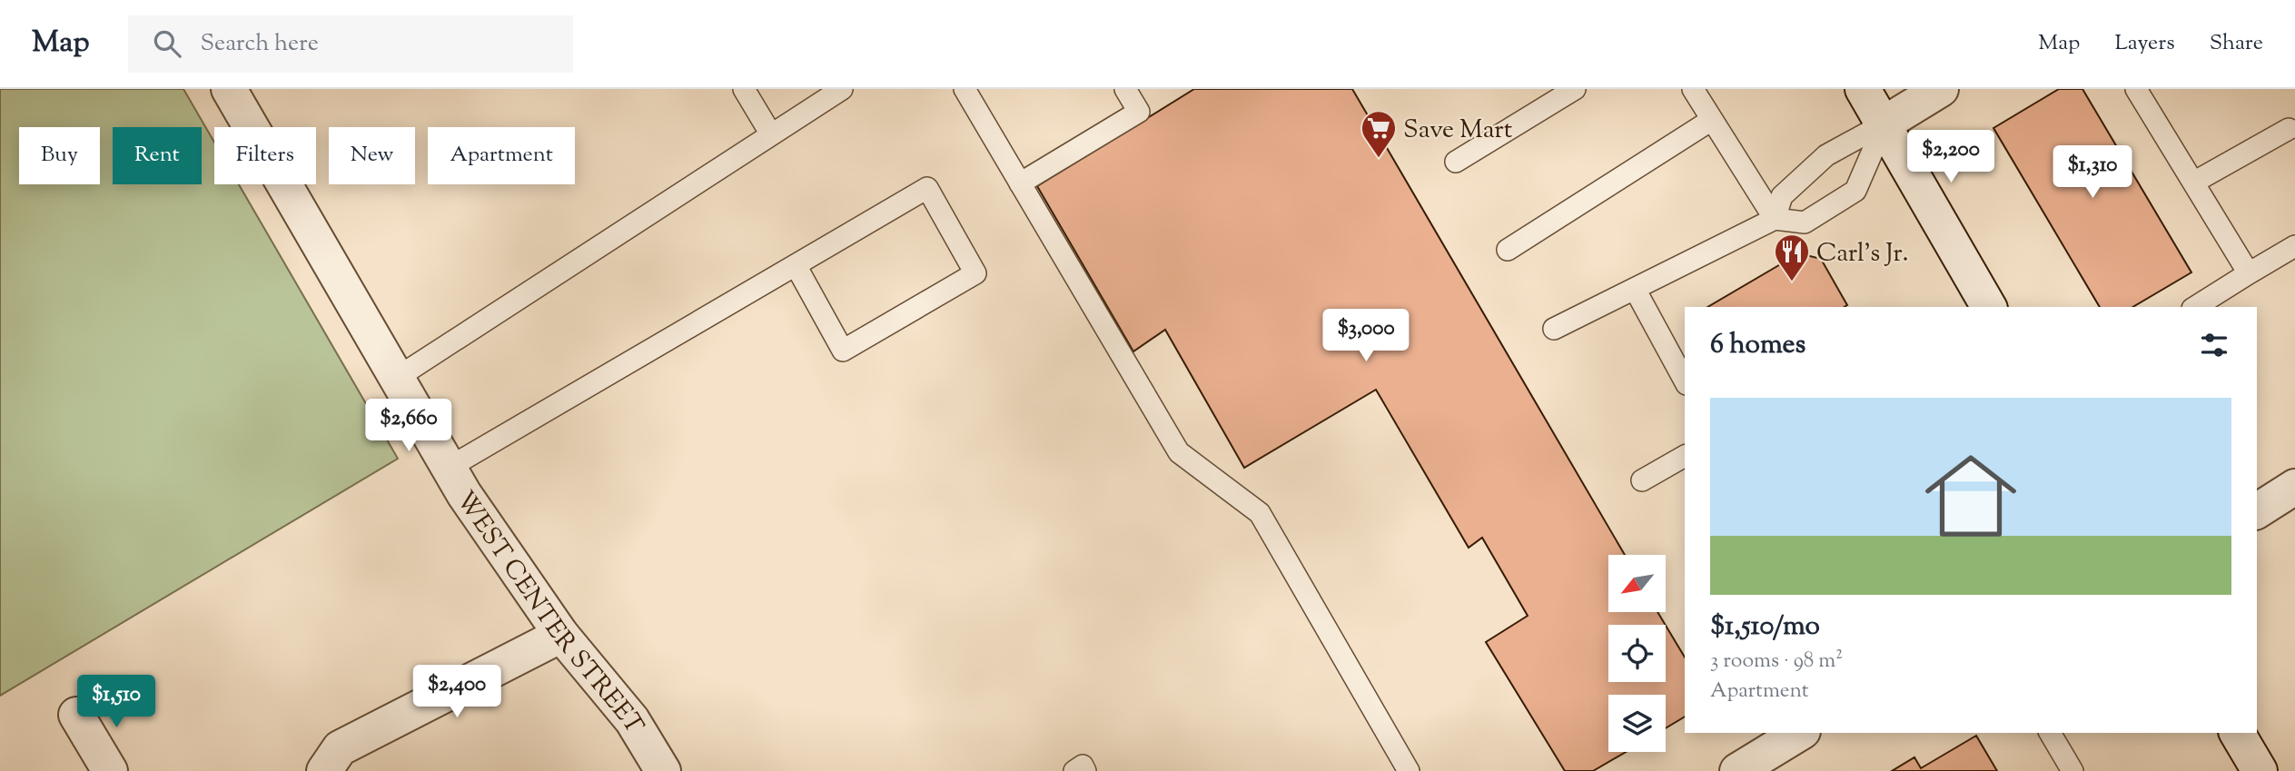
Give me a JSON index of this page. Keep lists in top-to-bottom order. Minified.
{"streets":{"street":["WEST CENTER STREET"]},"places":{"supermarket":["Save Mart"],"restaurant":["Carl's Jr."]},"north":"bottom left","page":{"header":"Map","search":"Search here","nav":["Map","Layers","Share"],"chip":["Buy","Rent","Filters","New","Apartment"],"price":["$2,200","$1,310","$3,000","$2,660","$2,400","$1,510"],"heading":"6 homes","list":[{"name":"$1,510/mo","note":"3 rooms · 98 m² · Apartment"}]}}
